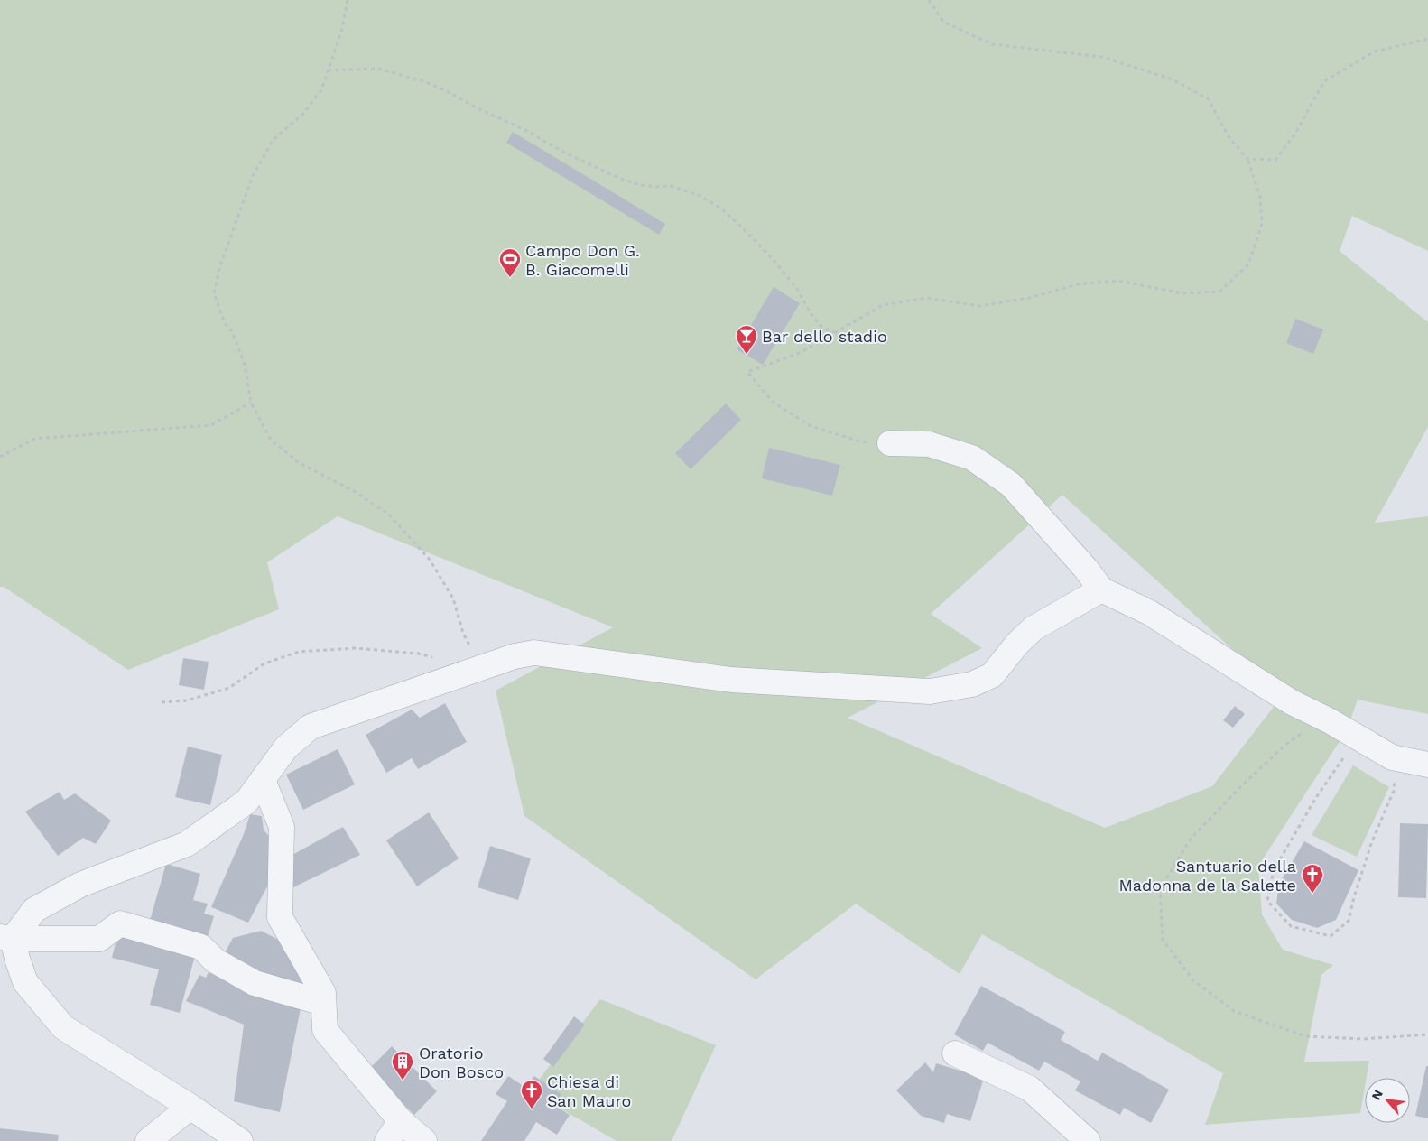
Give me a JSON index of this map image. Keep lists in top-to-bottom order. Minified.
{"places":{"sports":["Campo Don G. B. Giacomelli"],"bar":["Bar dello stadio"],"church":["Santuario della Madonna de la Salette","Chiesa di San Mauro"],"building":["Oratorio Don Bosco"]},"north":"top left"}
